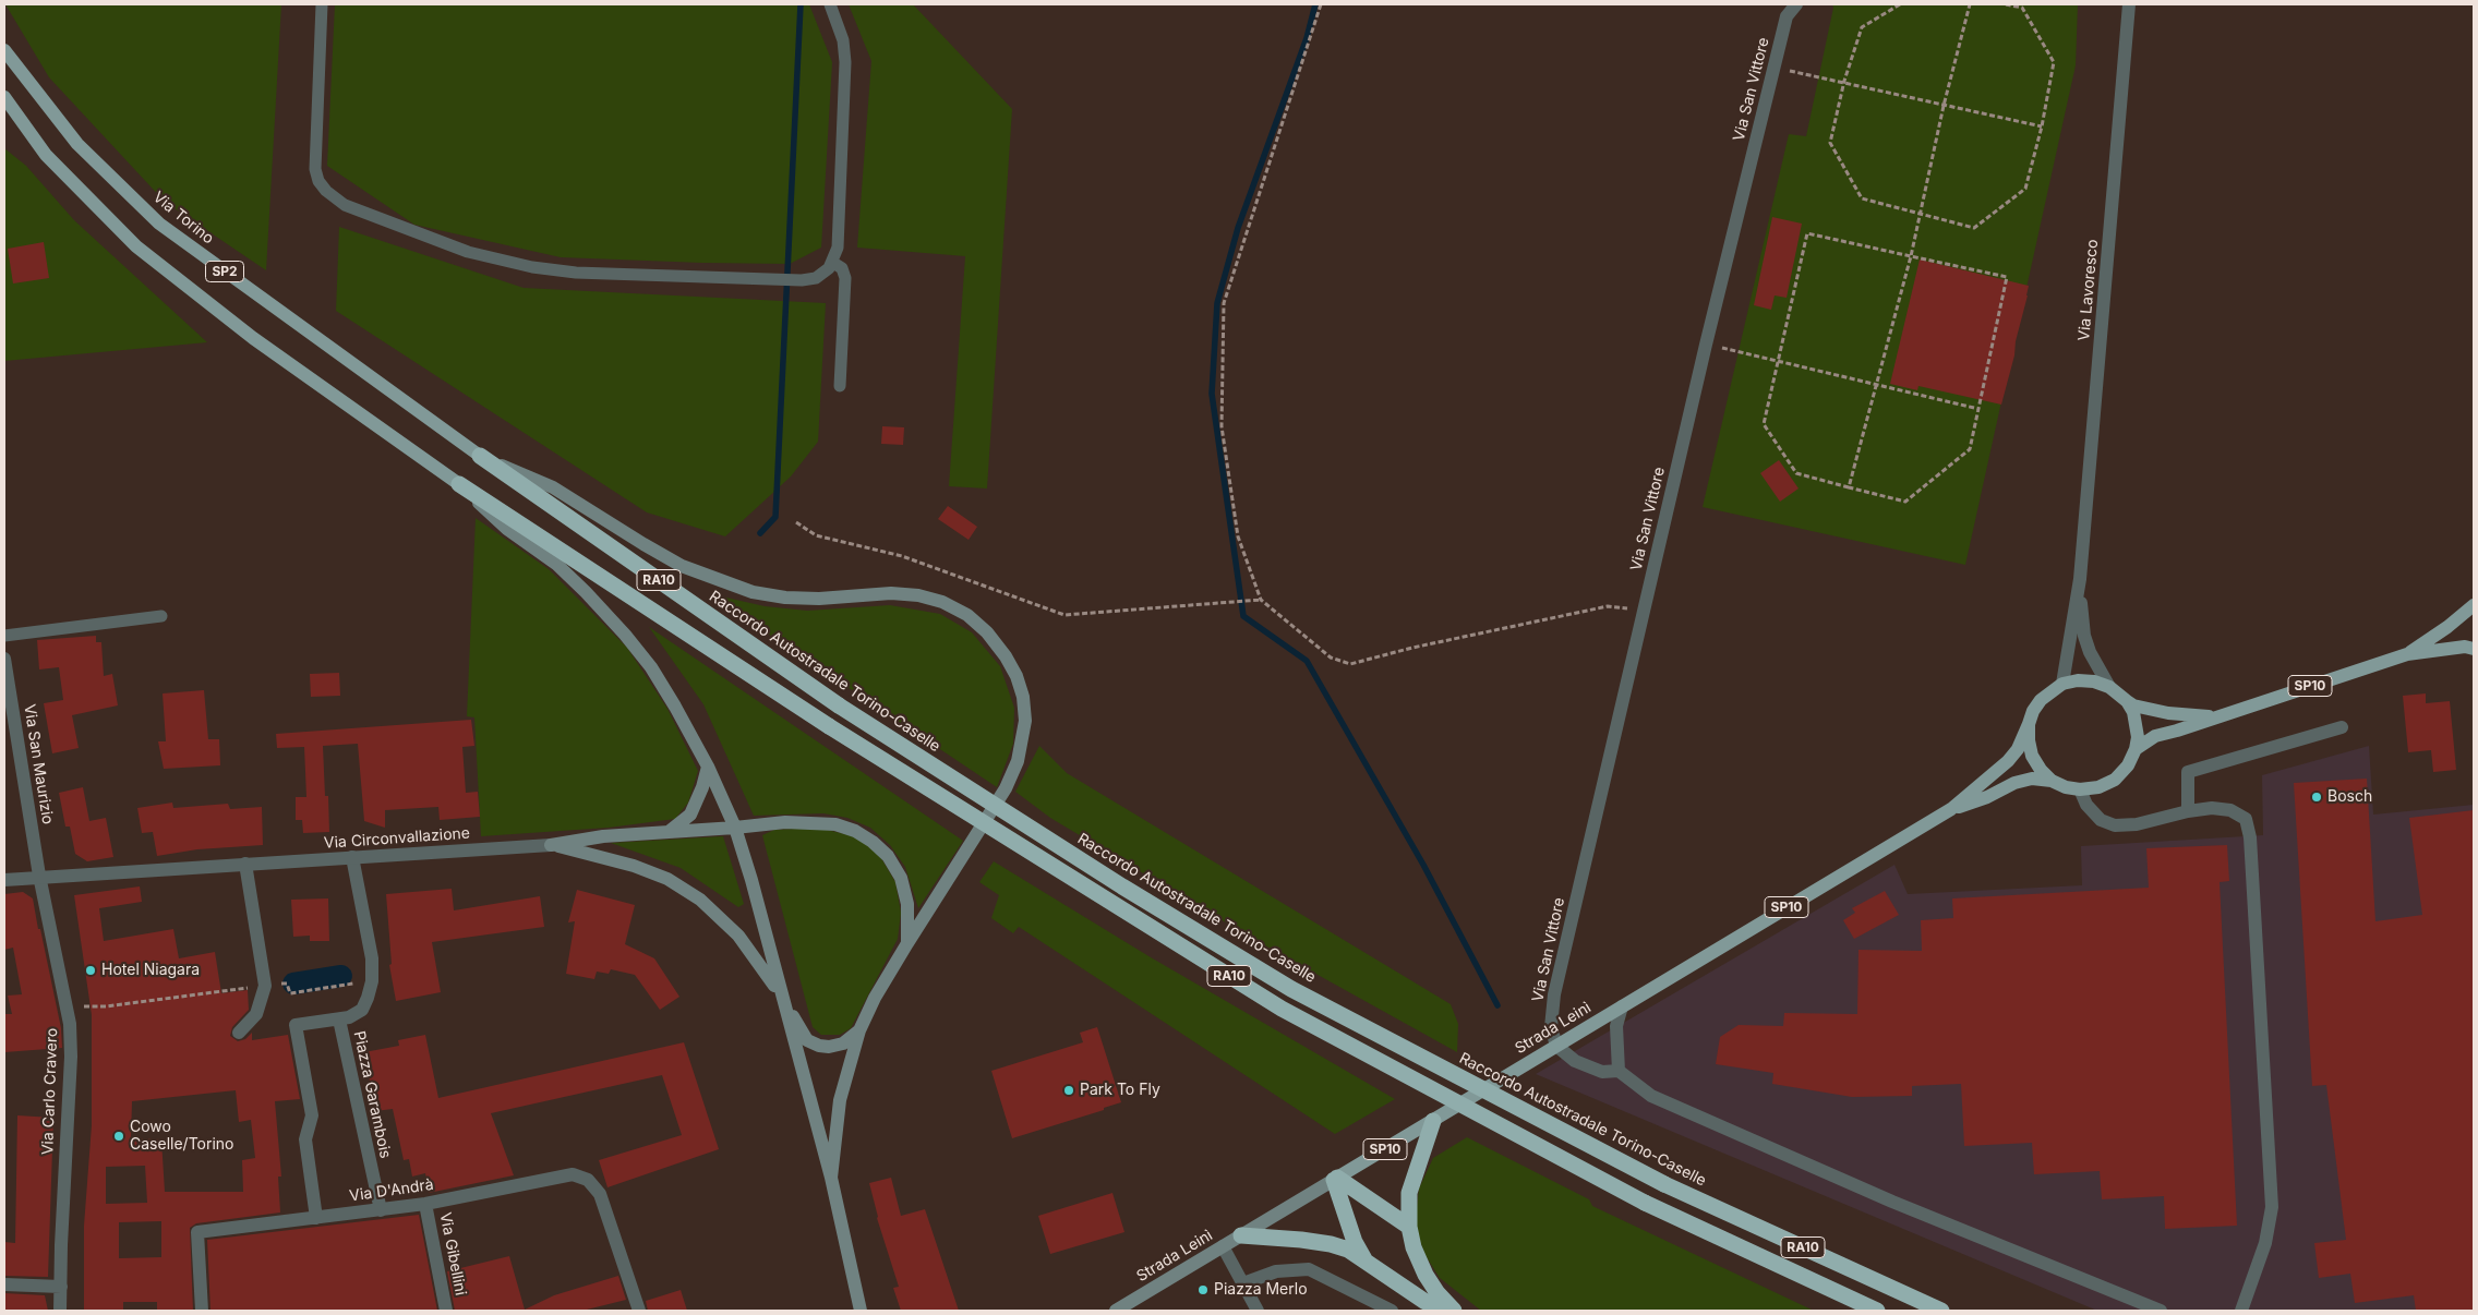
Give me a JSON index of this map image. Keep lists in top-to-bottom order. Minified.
{"streets":{"highway":["RA10","Raccordo Autostradale Torino-Caselle"],"main road":["Via Torino","SP2","SP10","Strada Leinì"],"street":["Via San Vittore","Via Lavoresco","Via San Maurizio","Via Circonvallazione","Via Carlo Cravero","Piazza Garambois","Via D'Andrà","Via Gibellini"]},"crossings":[["Via San Vittore","Strada Leinì"],["Via Torino","SP2"],["Via Torino","Raccordo Autostradale Torino-Caselle"],["SP2","RA10"],["SP2","Raccordo Autostradale Torino-Caselle"],["SP10","Strada Leinì"],["Via San Maurizio","Via Circonvallazione"],["Via San Maurizio","Via Carlo Cravero"],["Via Circonvallazione","Via Carlo Cravero"],["Via Circonvallazione","Piazza Garambois"],["Piazza Garambois","Via D'Andrà"],["Via D'Andrà","Via Gibellini"]],"places":["Bosch","Hotel Niagara","Park To Fly","Cowo Caselle/Torino","Piazza Merlo"]}
